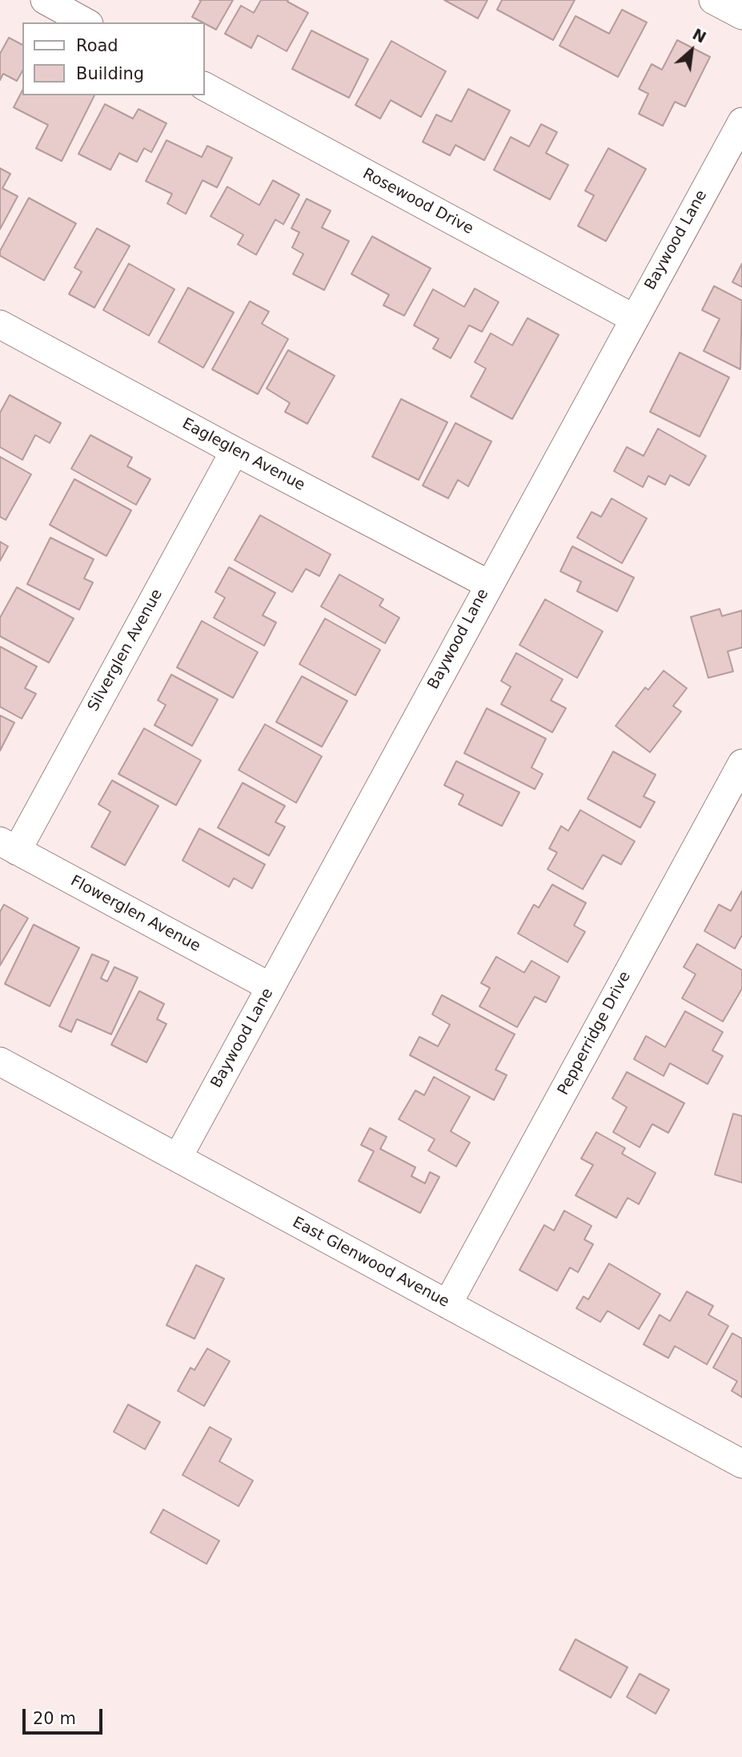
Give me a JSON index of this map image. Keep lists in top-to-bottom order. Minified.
{"streets":{"street":["Rosewood Drive","Baywood Lane","Eagleglen Avenue","Silverglen Avenue","Flowerglen Avenue","Pepperridge Drive","East Glenwood Avenue"]},"crossings":[["Rosewood Drive","Baywood Lane"],["Baywood Lane","Eagleglen Avenue"],["Baywood Lane","Flowerglen Avenue"],["Baywood Lane","East Glenwood Avenue"],["Eagleglen Avenue","Silverglen Avenue"],["Silverglen Avenue","Flowerglen Avenue"],["Pepperridge Drive","East Glenwood Avenue"]],"legend":["Road","Building"],"scale_bar":"20 m","north":"top right"}
